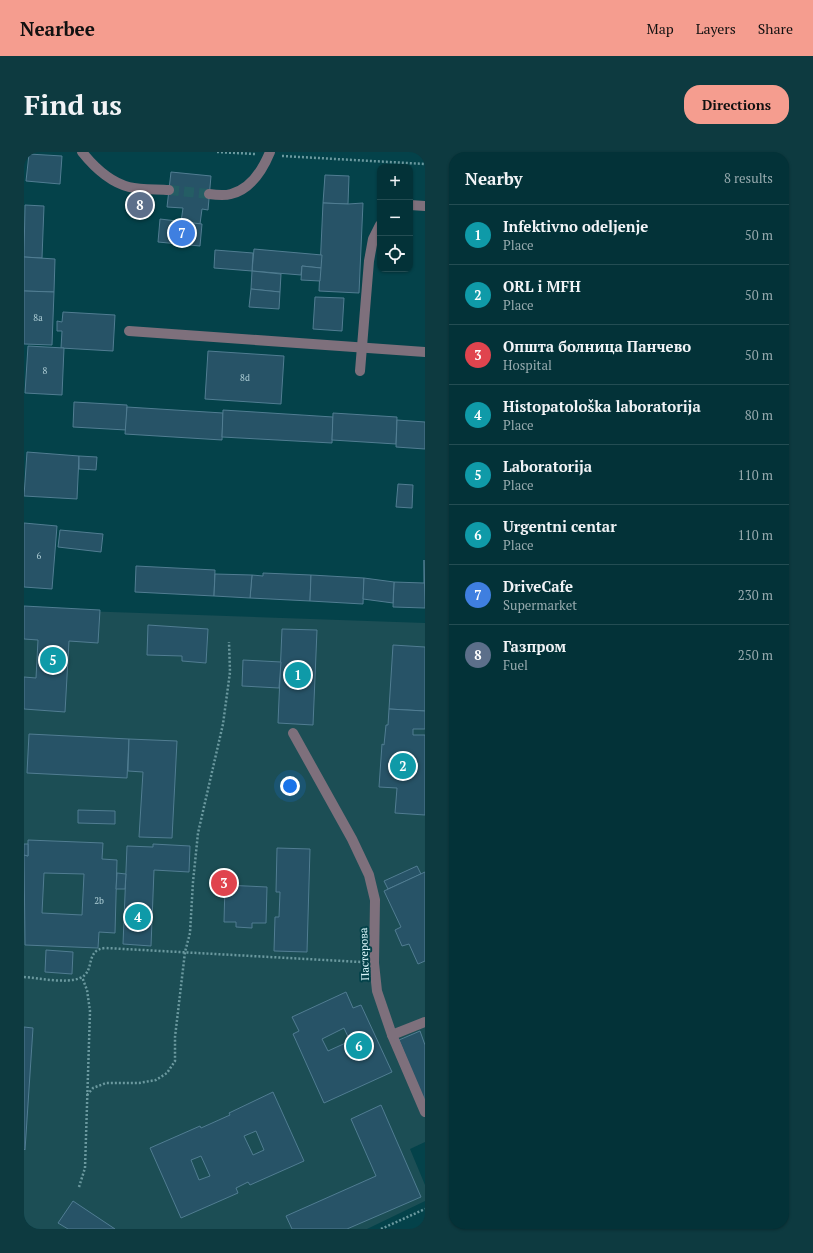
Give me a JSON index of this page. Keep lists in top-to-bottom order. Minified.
{"streets":{"lane":["Пастерова"]},"house_numbers":["8a","8","8d","6","2b"],"page":{"header":"Nearbee","nav":["Map","Layers","Share"],"buttons":"Directions","title":"Find us","heading":["Nearby","8 results"],"map_buttons":["+","−"],"pins":["8","7","5","1","2","3","4","6"],"list":[{"mark":"1","name":"Infektivno odeljenje","note":"Place","value":"50 m"},{"mark":"2","name":"ORL i MFH","note":"Place","value":"50 m"},{"mark":"3","name":"Општа болница Панчево","note":"Hospital","value":"50 m"},{"mark":"4","name":"Histopatološka laboratorija","note":"Place","value":"80 m"},{"mark":"5","name":"Laboratorija","note":"Place","value":"110 m"},{"mark":"6","name":"Urgentni centar","note":"Place","value":"110 m"},{"mark":"7","name":"DriveCafe","note":"Supermarket","value":"230 m"},{"mark":"8","name":"Газпром","note":"Fuel","value":"250 m"}]}}
